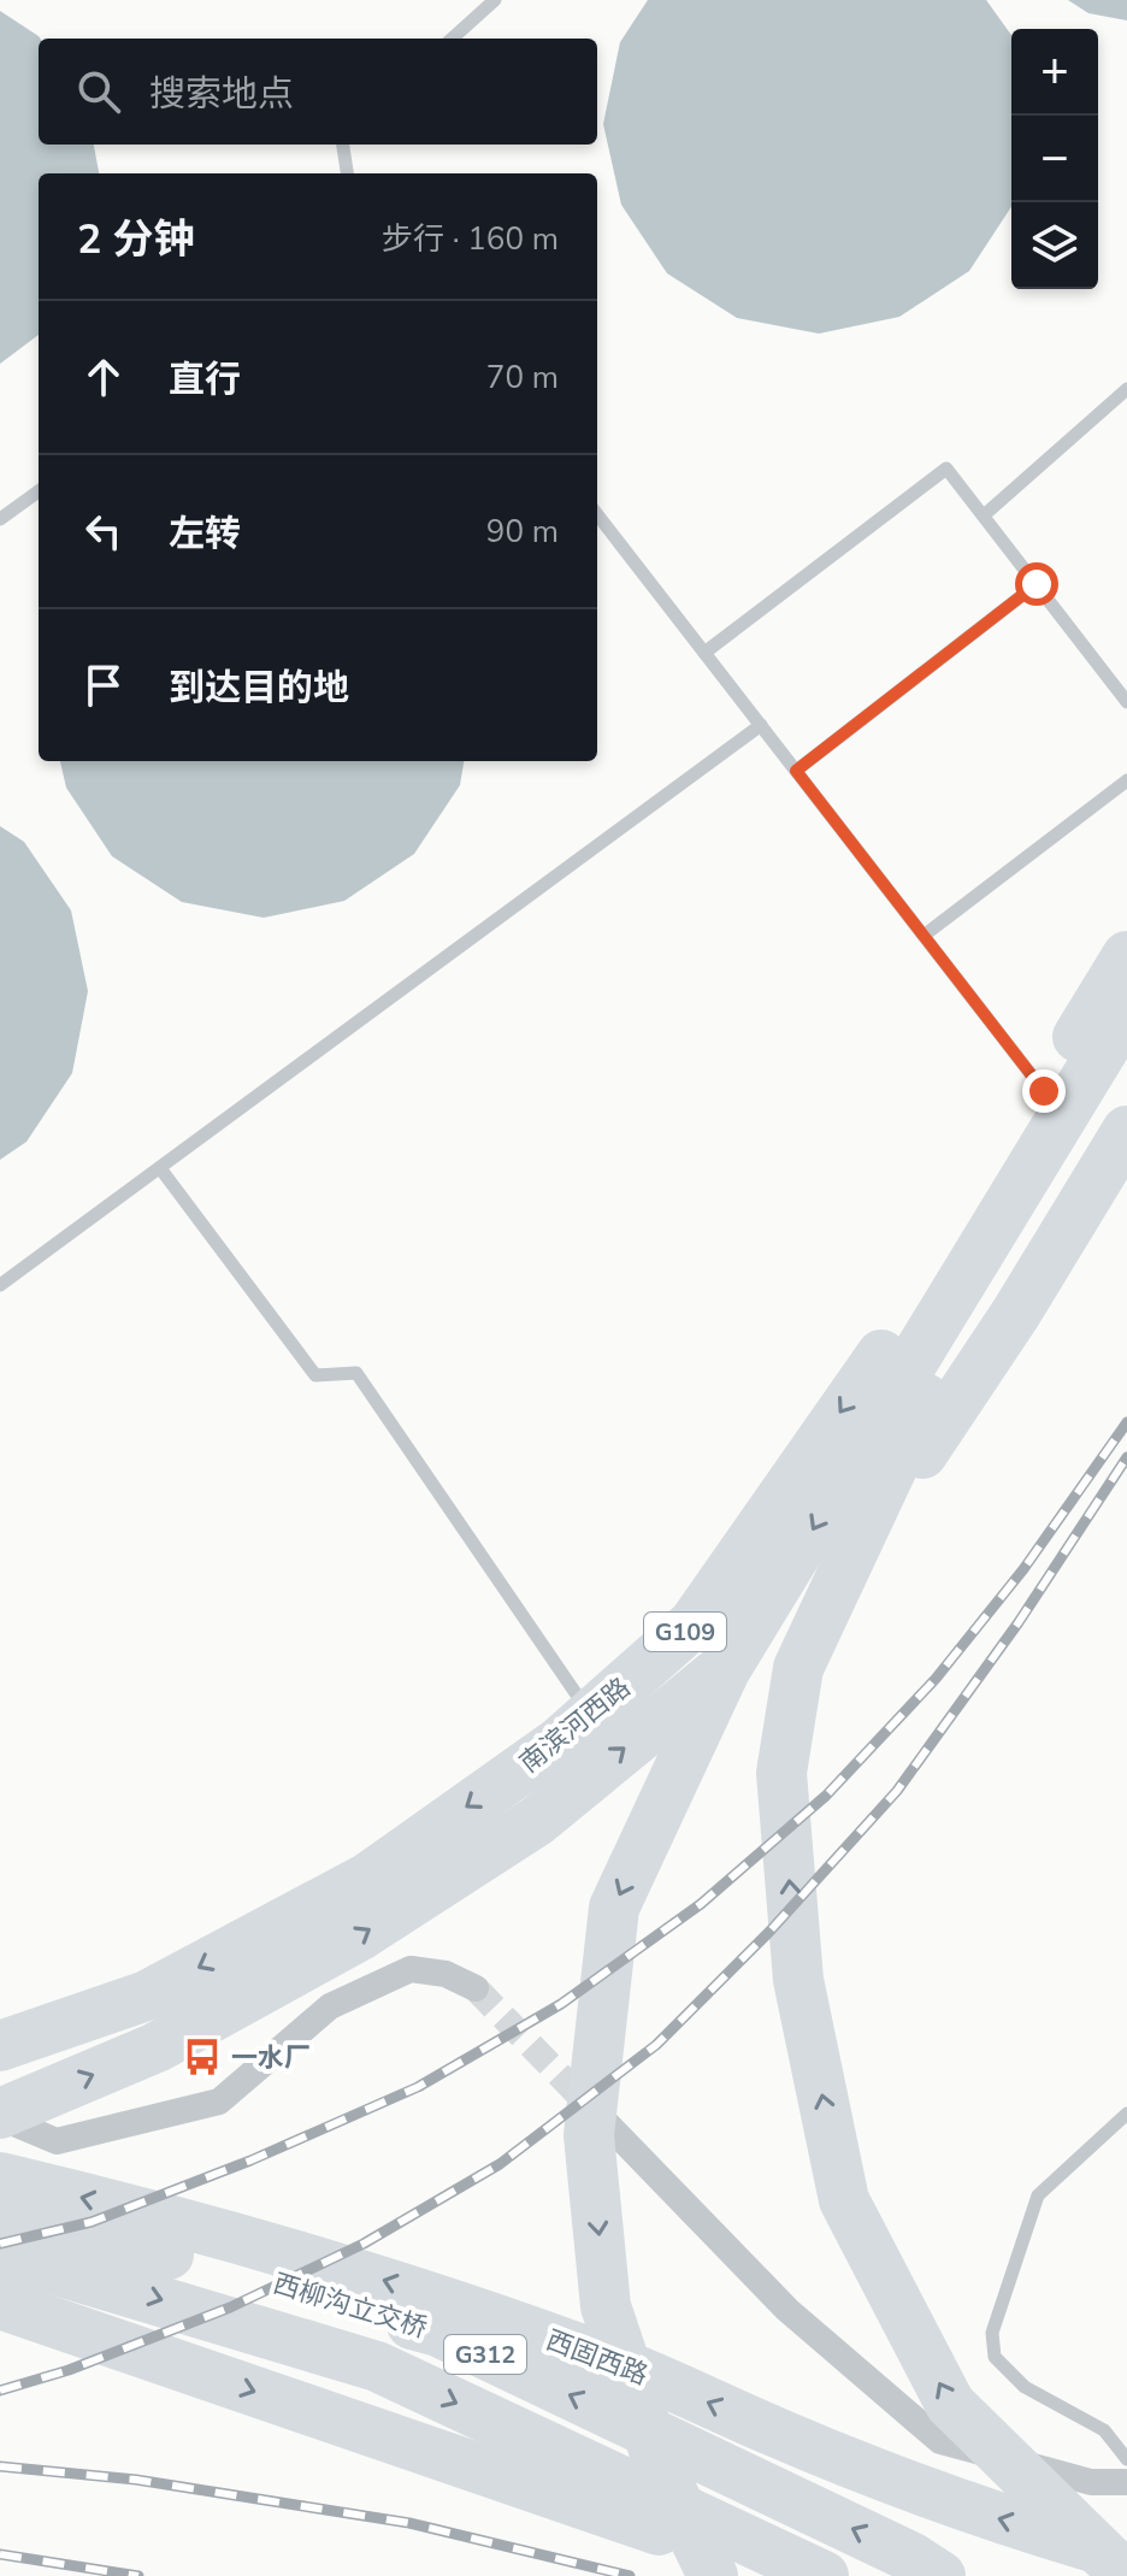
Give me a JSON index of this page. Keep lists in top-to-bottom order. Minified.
{"streets":{"highway":["G109","南滨河西路","西柳沟立交桥","G312","西固西路"]},"places":{"bus stop":["一水厂"]},"page":{"map_buttons":["+","−"],"search":"搜索地点","heading":["2 分钟","步行 · 160 m"],"list":[["直行","70 m"],["左转","90 m"],"到达目的地"]}}
